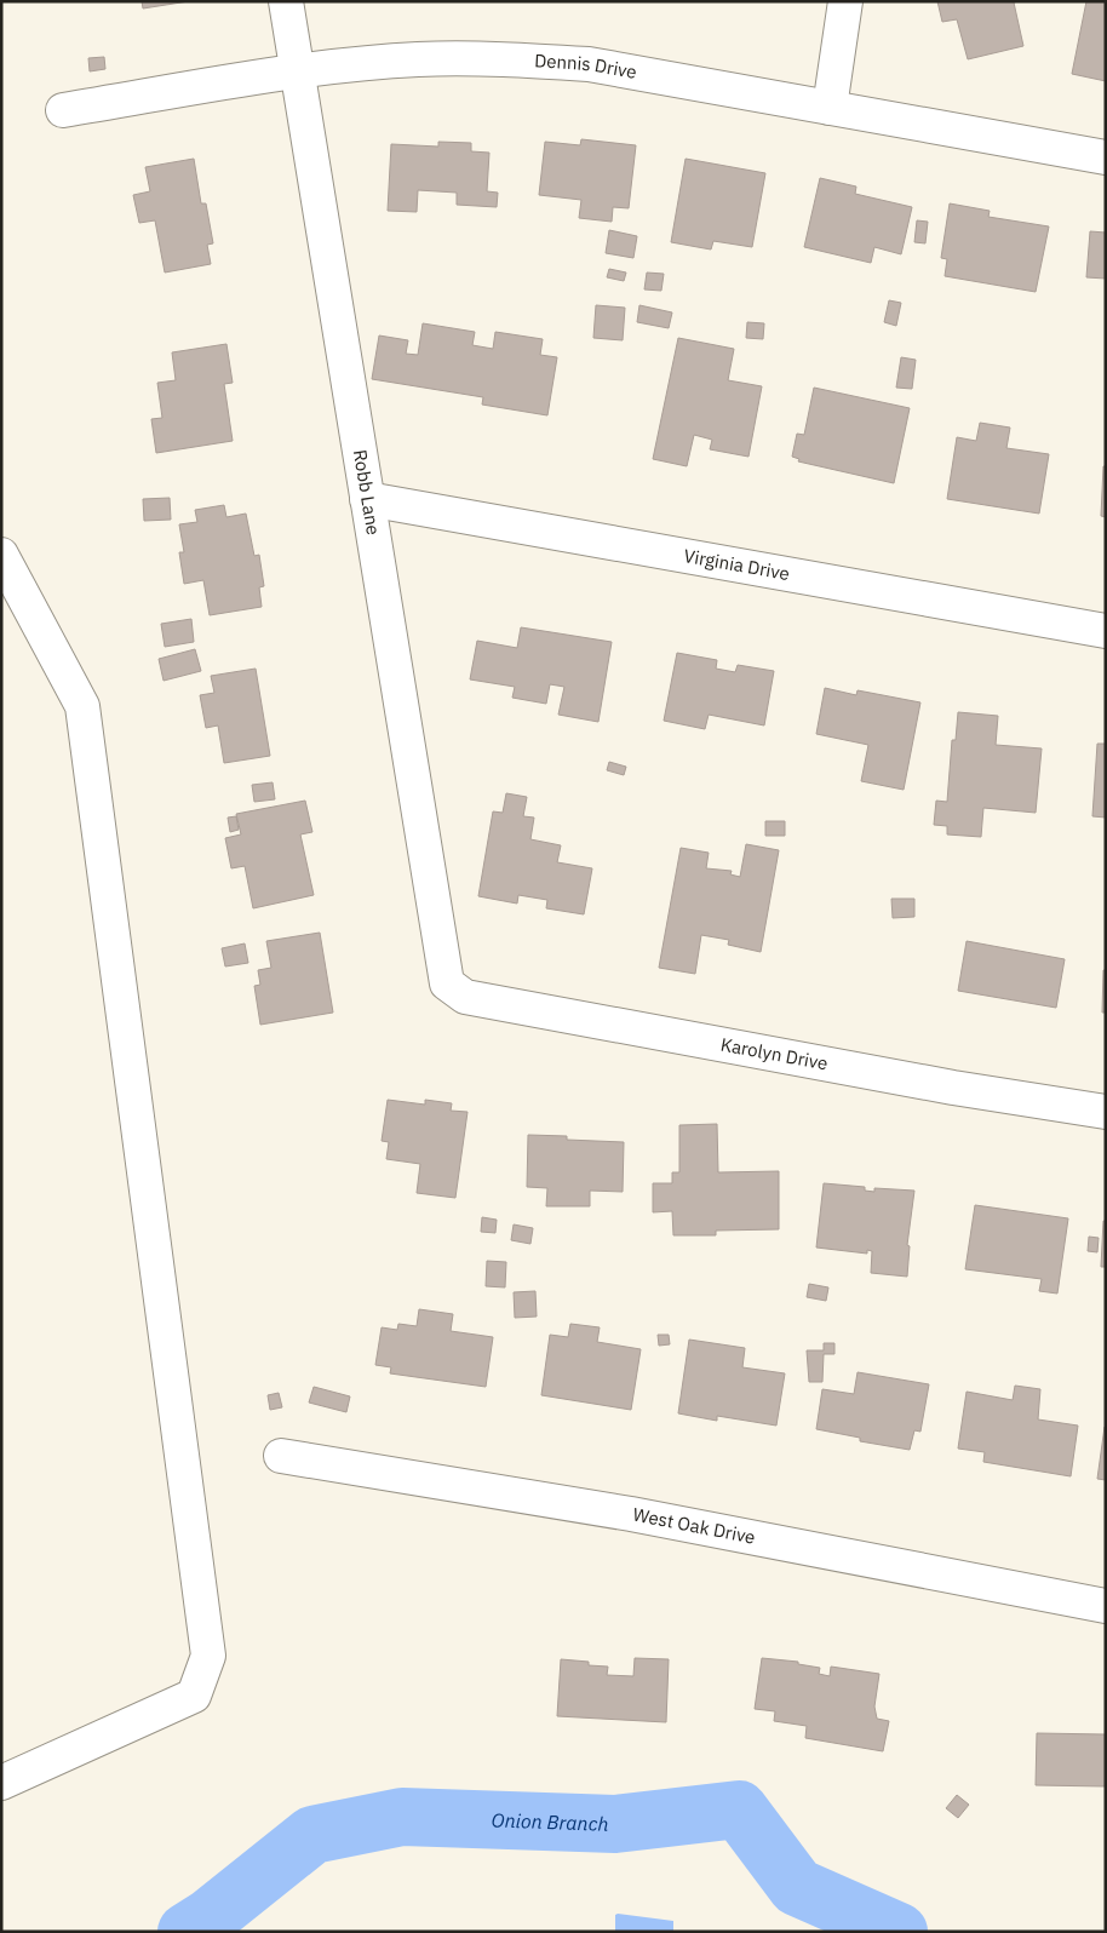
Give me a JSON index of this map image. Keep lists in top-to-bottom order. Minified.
{"streets":{"street":["Dennis Drive","Robb Lane","Virginia Drive","Karolyn Drive","West Oak Drive"]},"crossings":[["Dennis Drive","Robb Lane"],["Robb Lane","Virginia Drive"],["Robb Lane","Karolyn Drive"]],"water":["Onion Branch"]}
